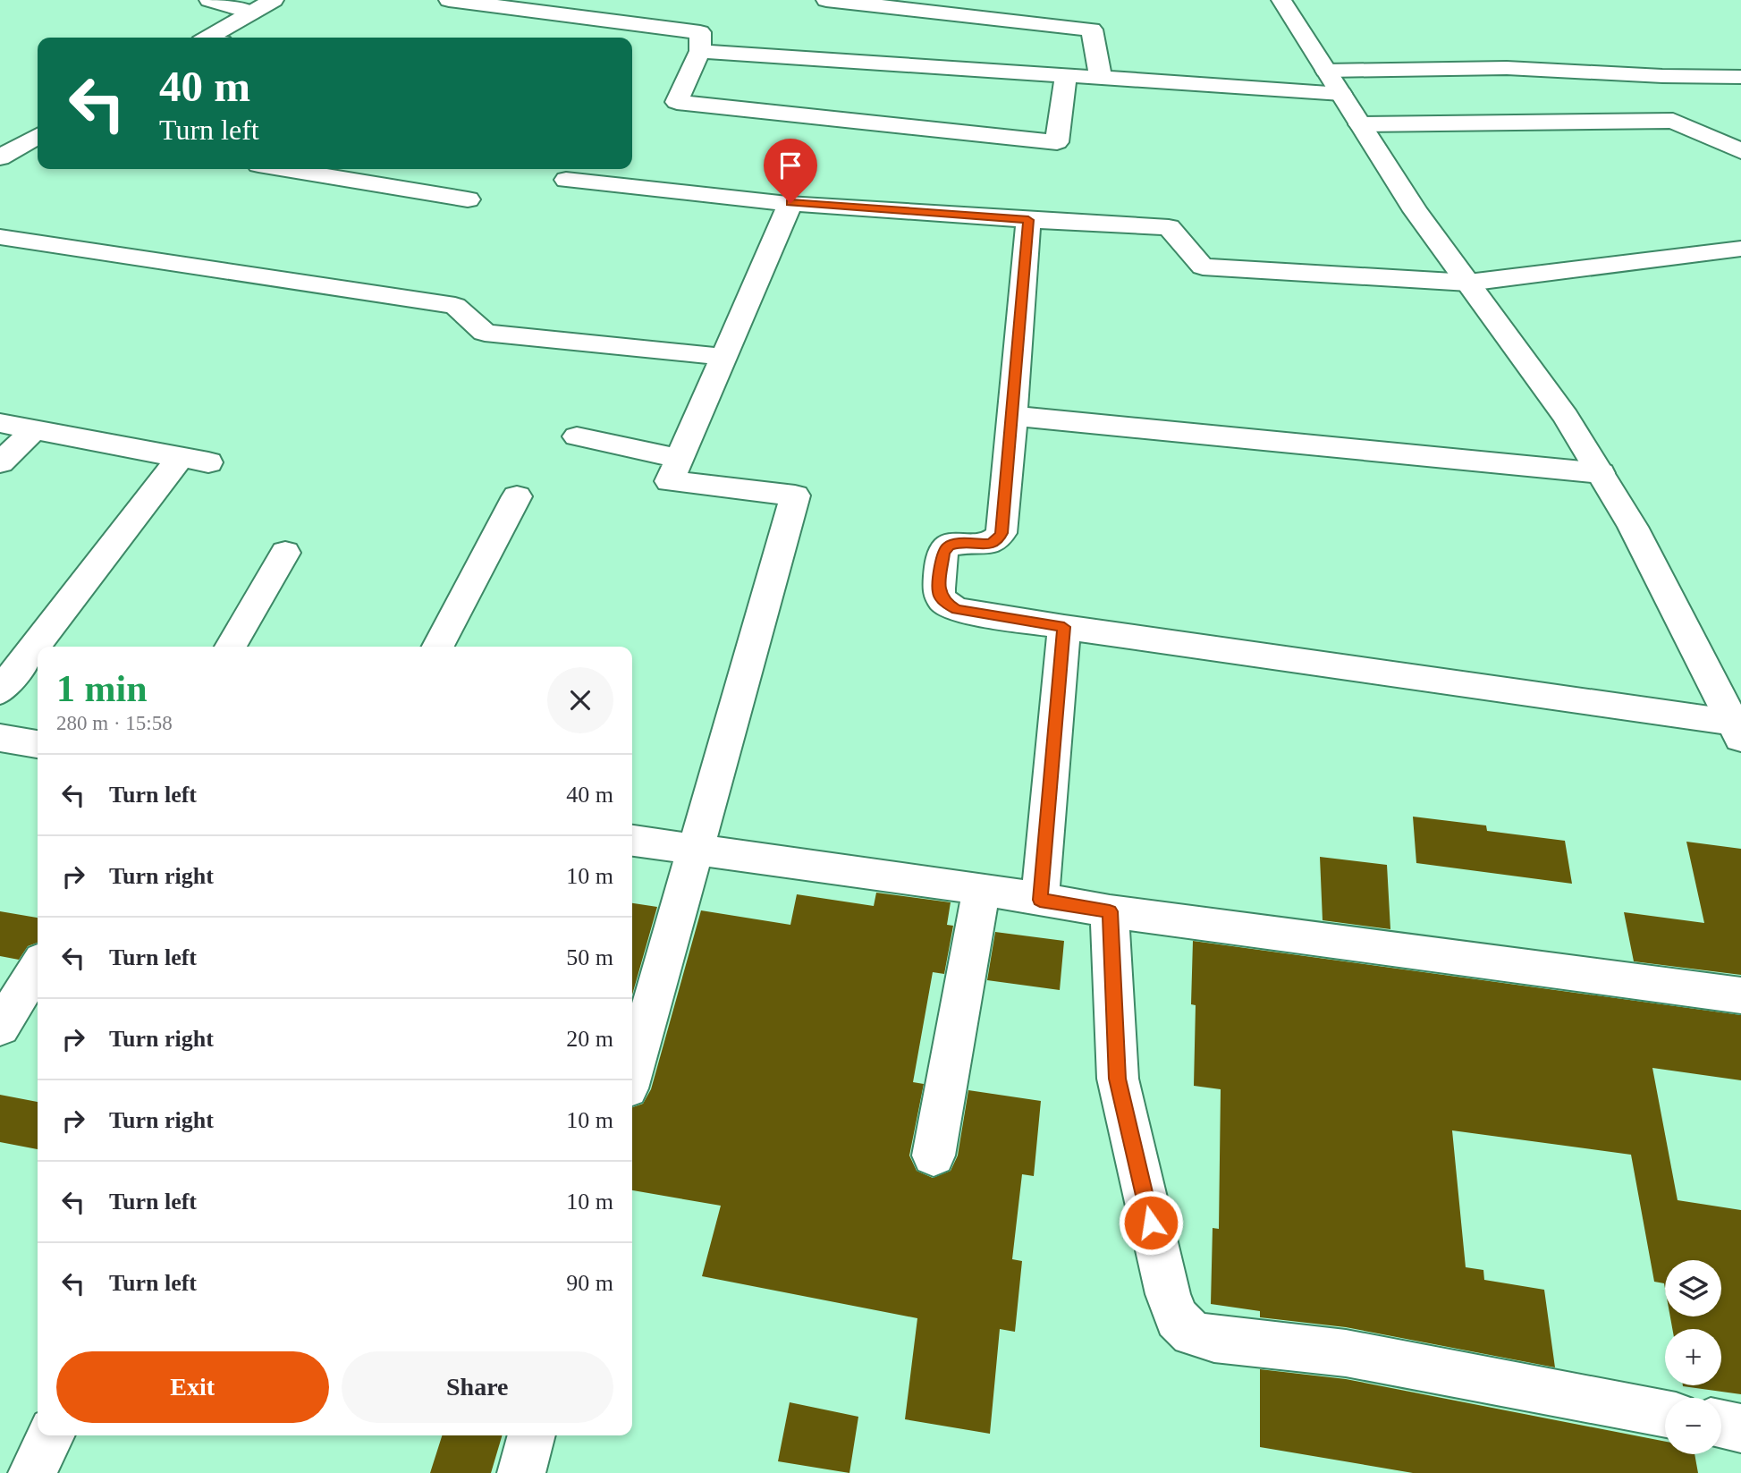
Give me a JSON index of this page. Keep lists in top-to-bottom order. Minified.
{"page":{"turn":["40 m","Turn left"],"heading":["1 min","280 m · 15:58"],"list":[{"name":"Turn left","value":"40 m"},{"name":"Turn right","value":"10 m"},{"name":"Turn left","value":"50 m"},{"name":"Turn right","value":"20 m"},{"name":"Turn right","value":"10 m"},{"name":"Turn left","value":"10 m"},{"name":"Turn left","value":"90 m"}],"map_buttons":["+","−"],"buttons":["Exit","Share"]}}
